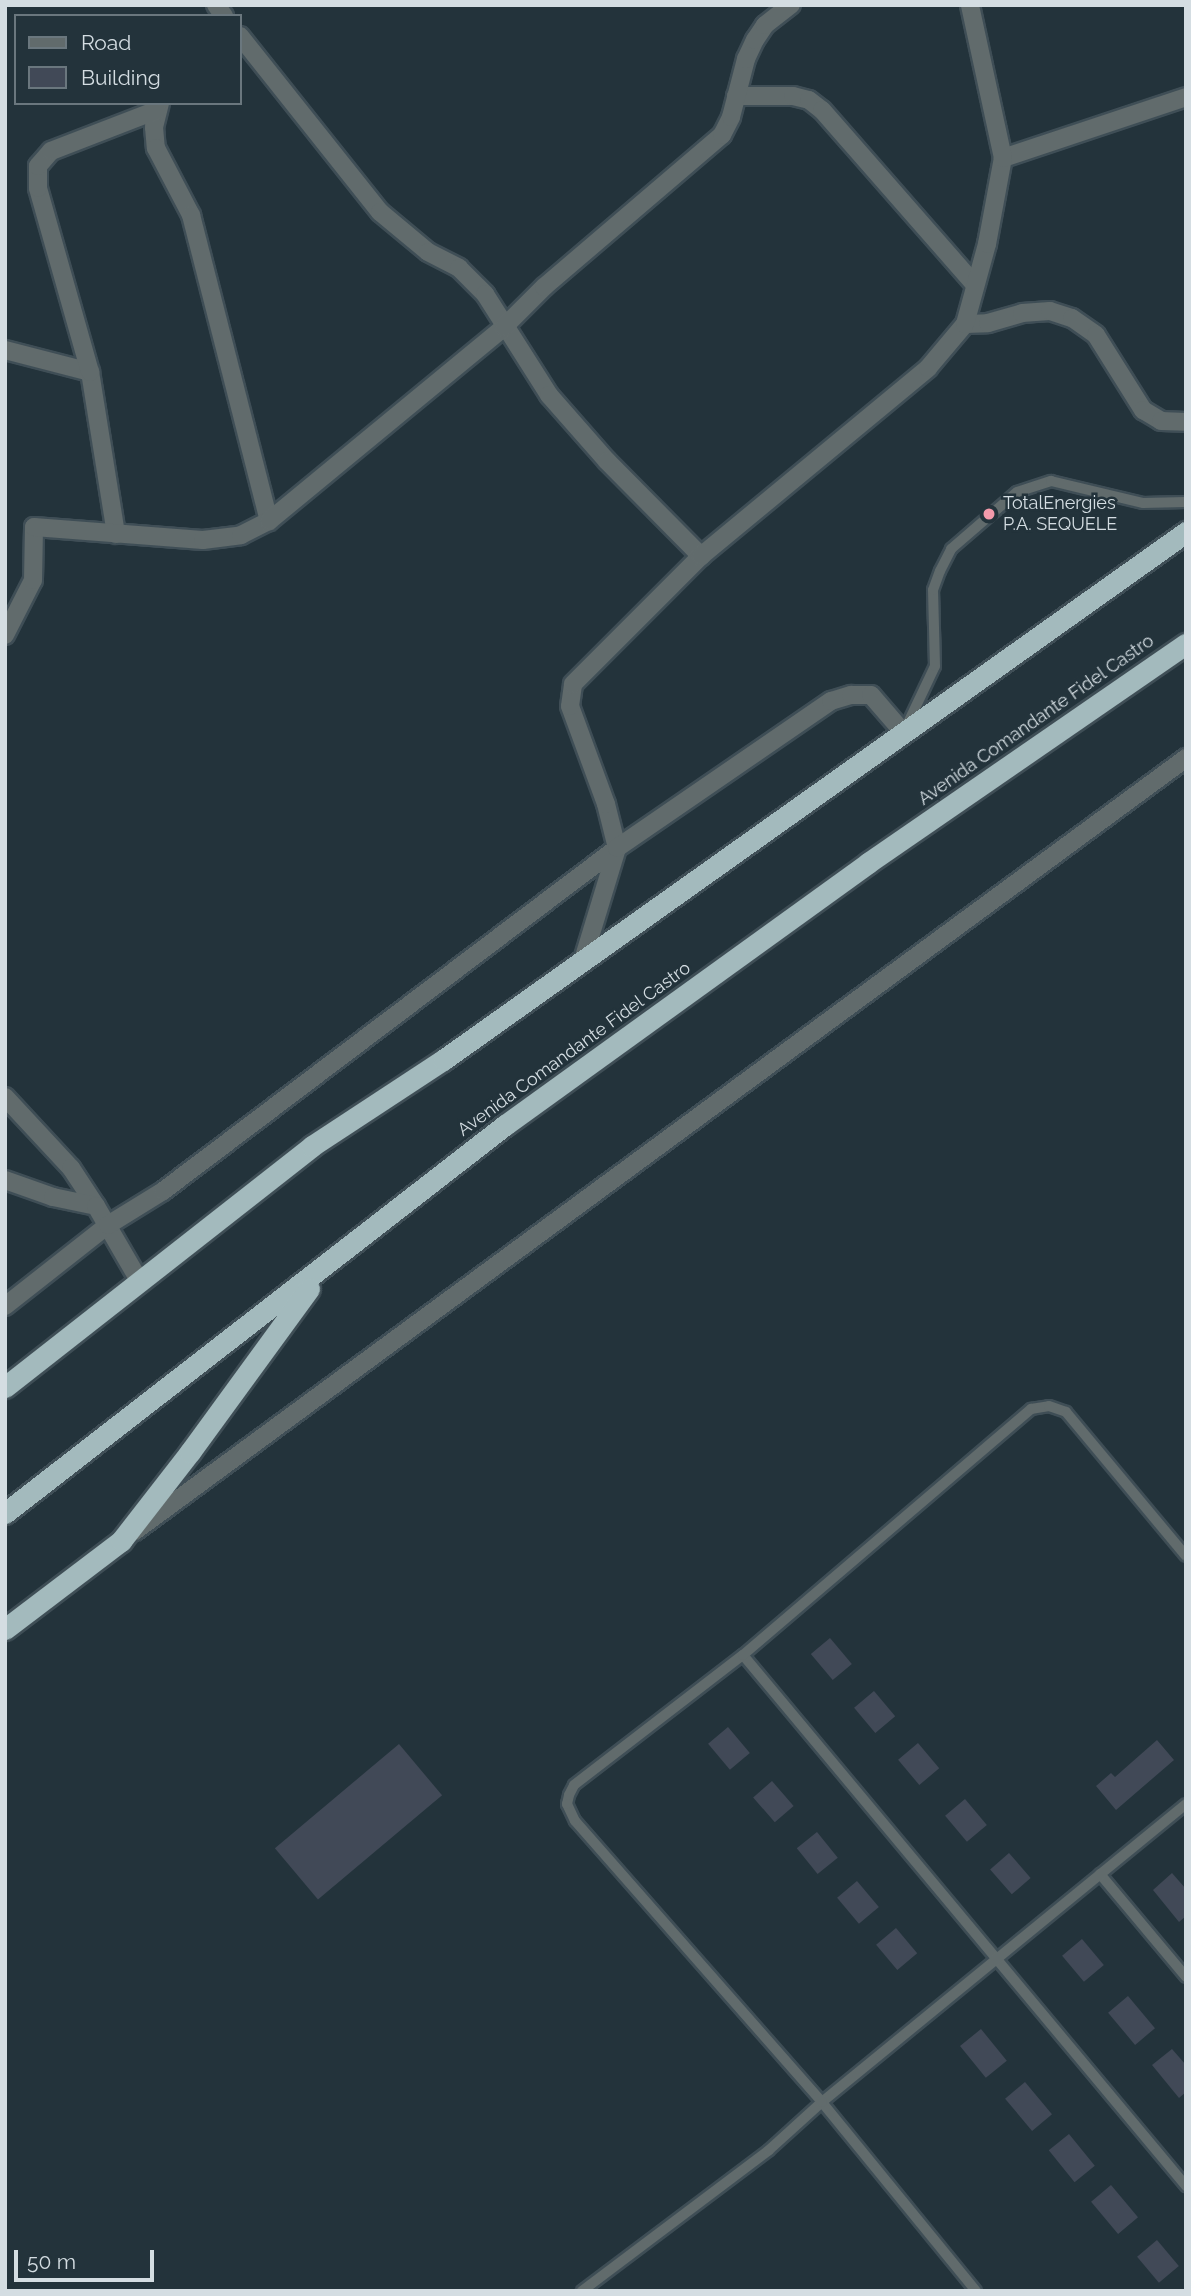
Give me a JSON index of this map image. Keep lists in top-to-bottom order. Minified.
{"streets":{"highway":["Avenida Comandante Fidel Castro"]},"places":["TotalEnergies P.A. SEQUELE"],"legend":["Road","Building"],"scale_bar":"50 m"}
